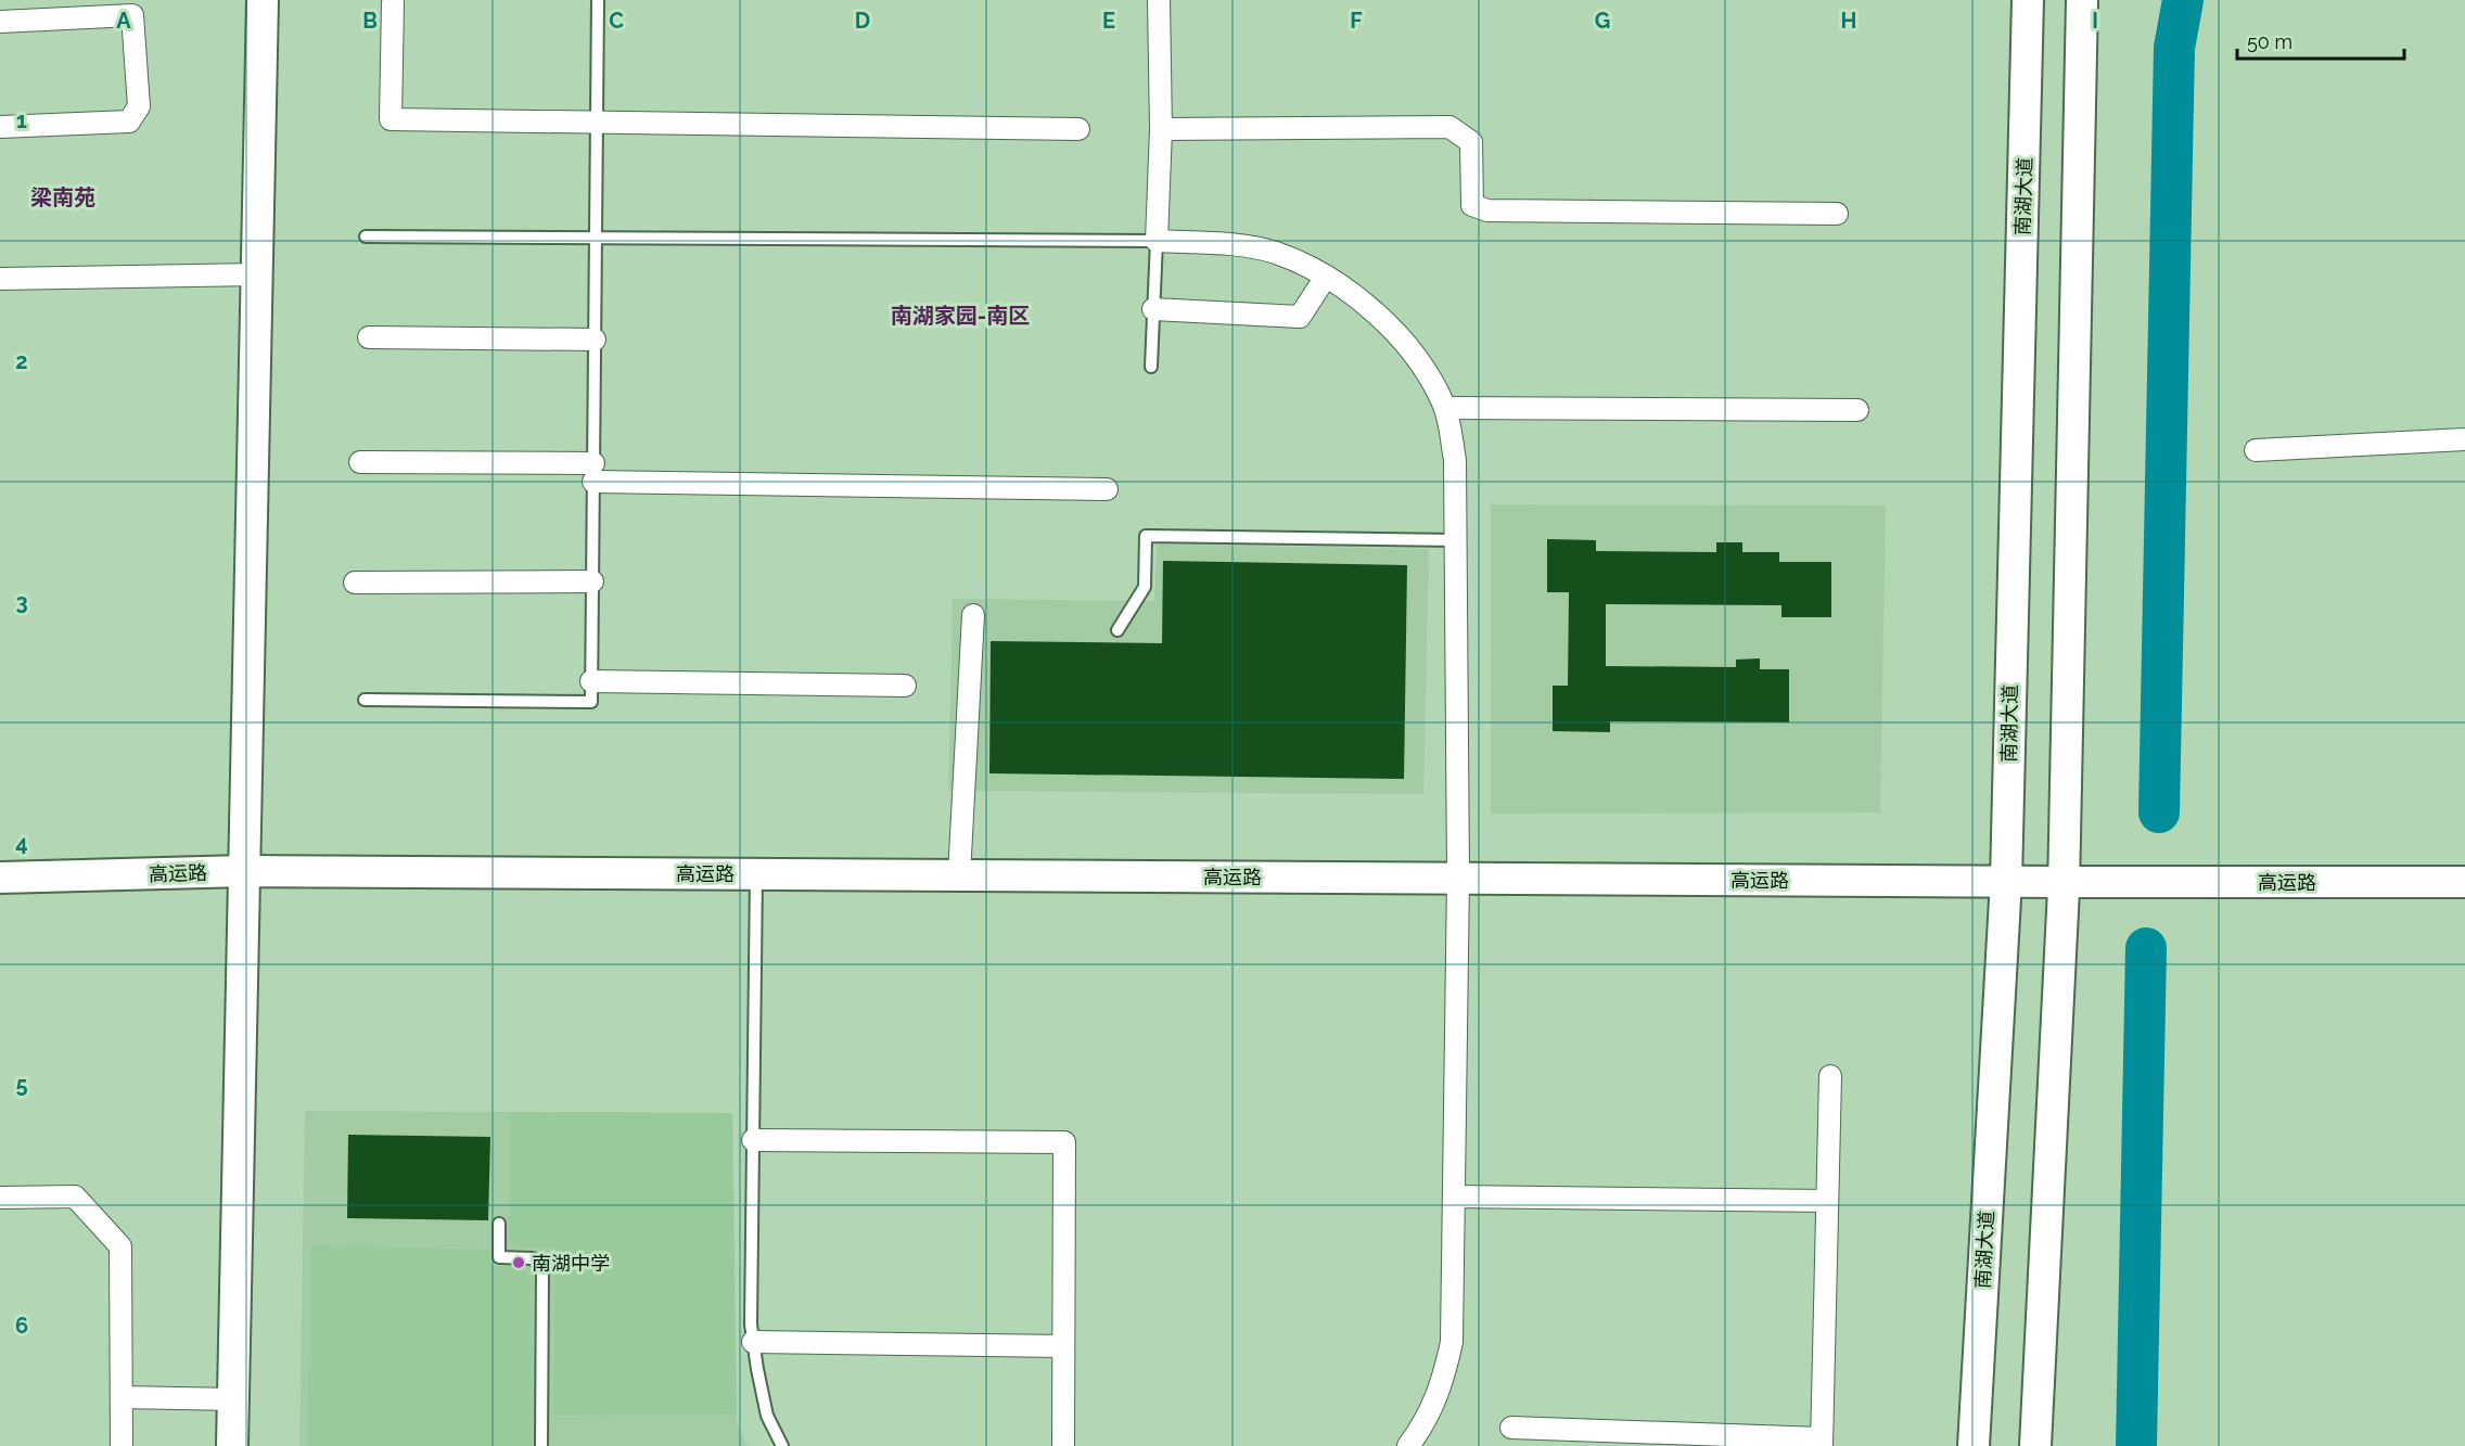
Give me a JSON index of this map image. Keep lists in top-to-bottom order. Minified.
{"streets":{"main road":["南湖大道","高运路"]},"crossings":[["南湖大道","高运路"]],"districts":["梁南苑","南湖家园-南区"],"places":["南湖中学"],"scale_bar":"50 m","grid":{"columns":["A","B","C","D","E","F","G","H","I"],"rows":["1","2","3","4","5","6"]}}
